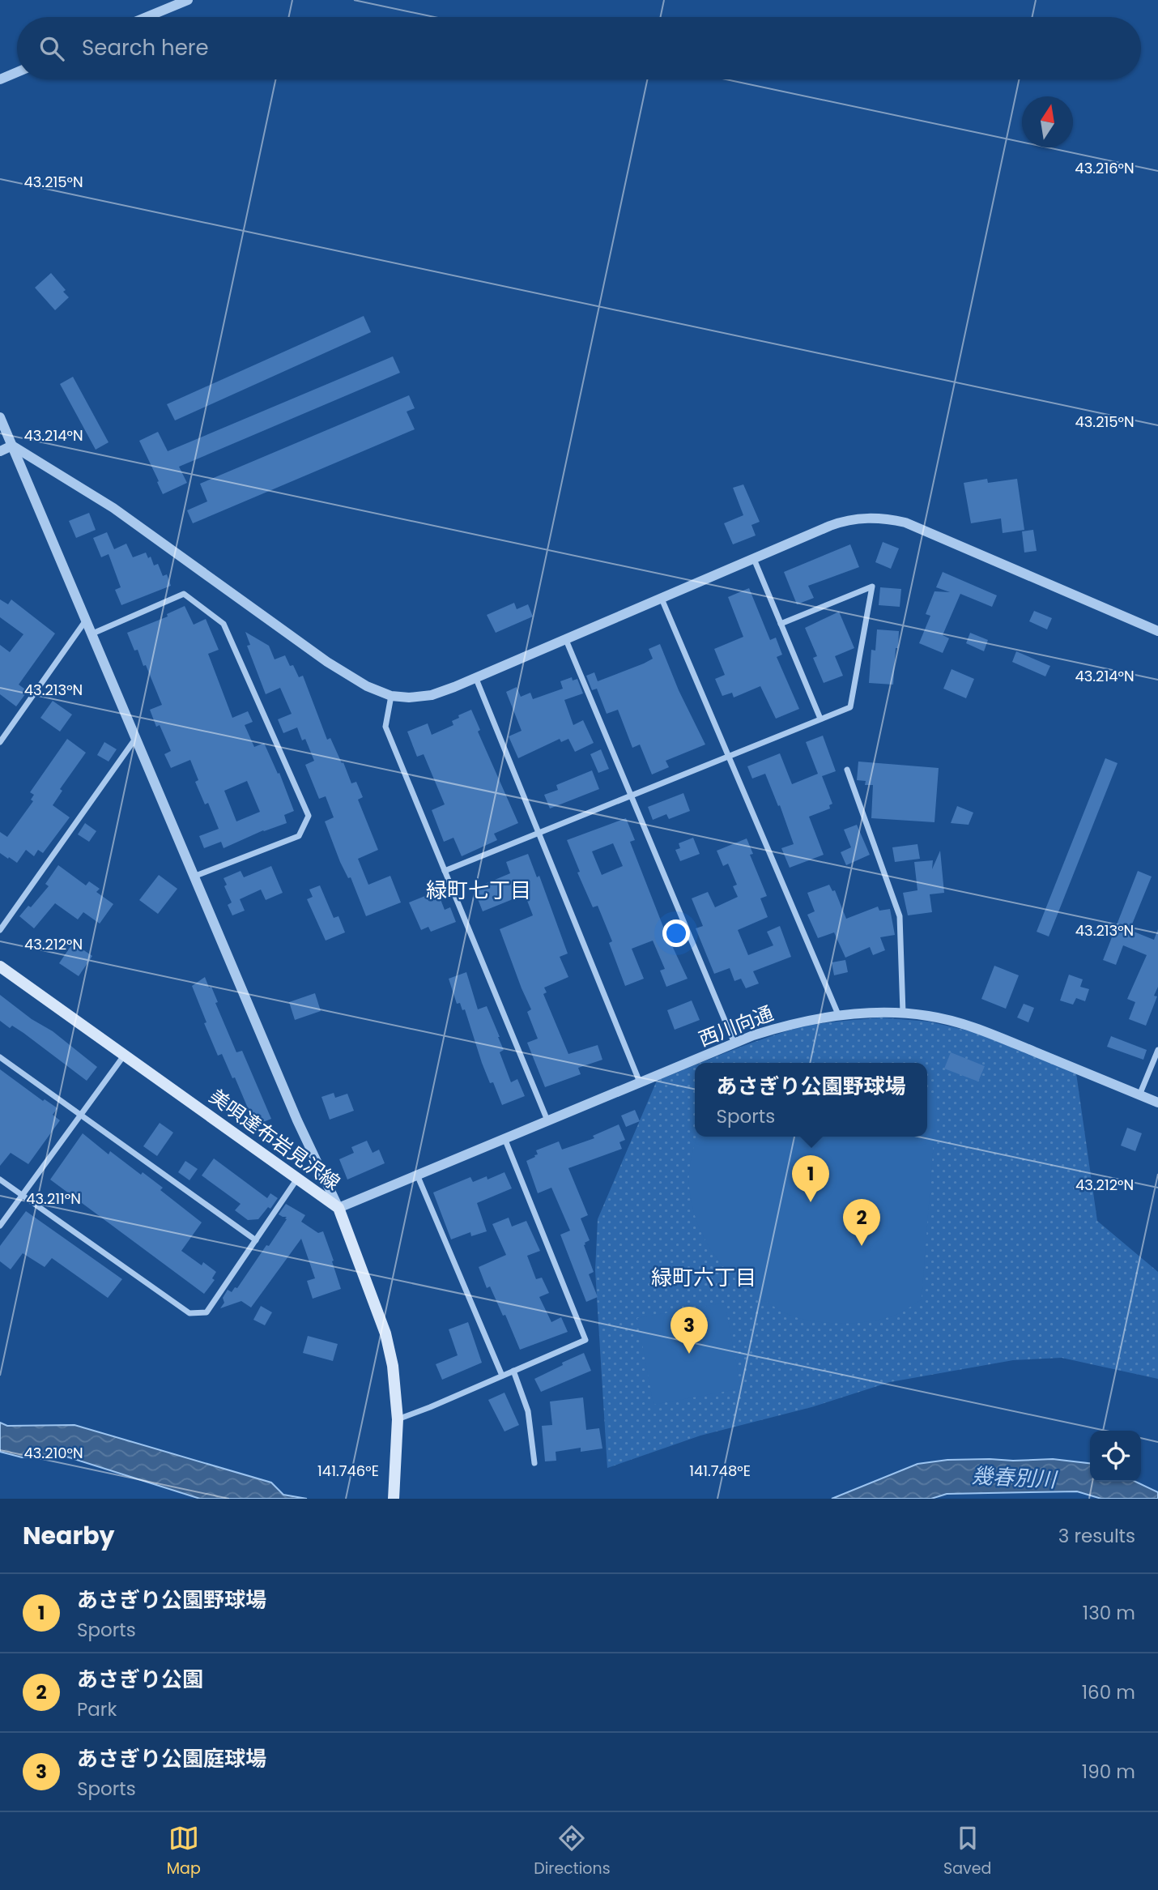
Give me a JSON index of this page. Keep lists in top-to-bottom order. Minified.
{"streets":{"main road":["美唄達布岩見沢線"],"street":["西川向通"]},"crossings":[["西川向通","美唄達布岩見沢線"]],"districts":["緑町七丁目","緑町六丁目"],"water":["幾春別川"],"north":"top","page":{"search":"Search here","popup":["あさぎり公園野球場","Sports"],"pins":["1","2","3"],"heading":["Nearby","3 results"],"list":[{"mark":"1","name":"あさぎり公園野球場","note":"Sports","value":"130 m"},{"mark":"2","name":"あさぎり公園","note":"Park","value":"160 m"},{"mark":"3","name":"あさぎり公園庭球場","note":"Sports","value":"190 m"}],"nav":["Map","Directions","Saved"]},"coordinates":["43.216°N","43.215°N","43.214°N","43.213°N","43.212°N","43.211°N","43.210°N","141.746°E","141.748°E"]}
